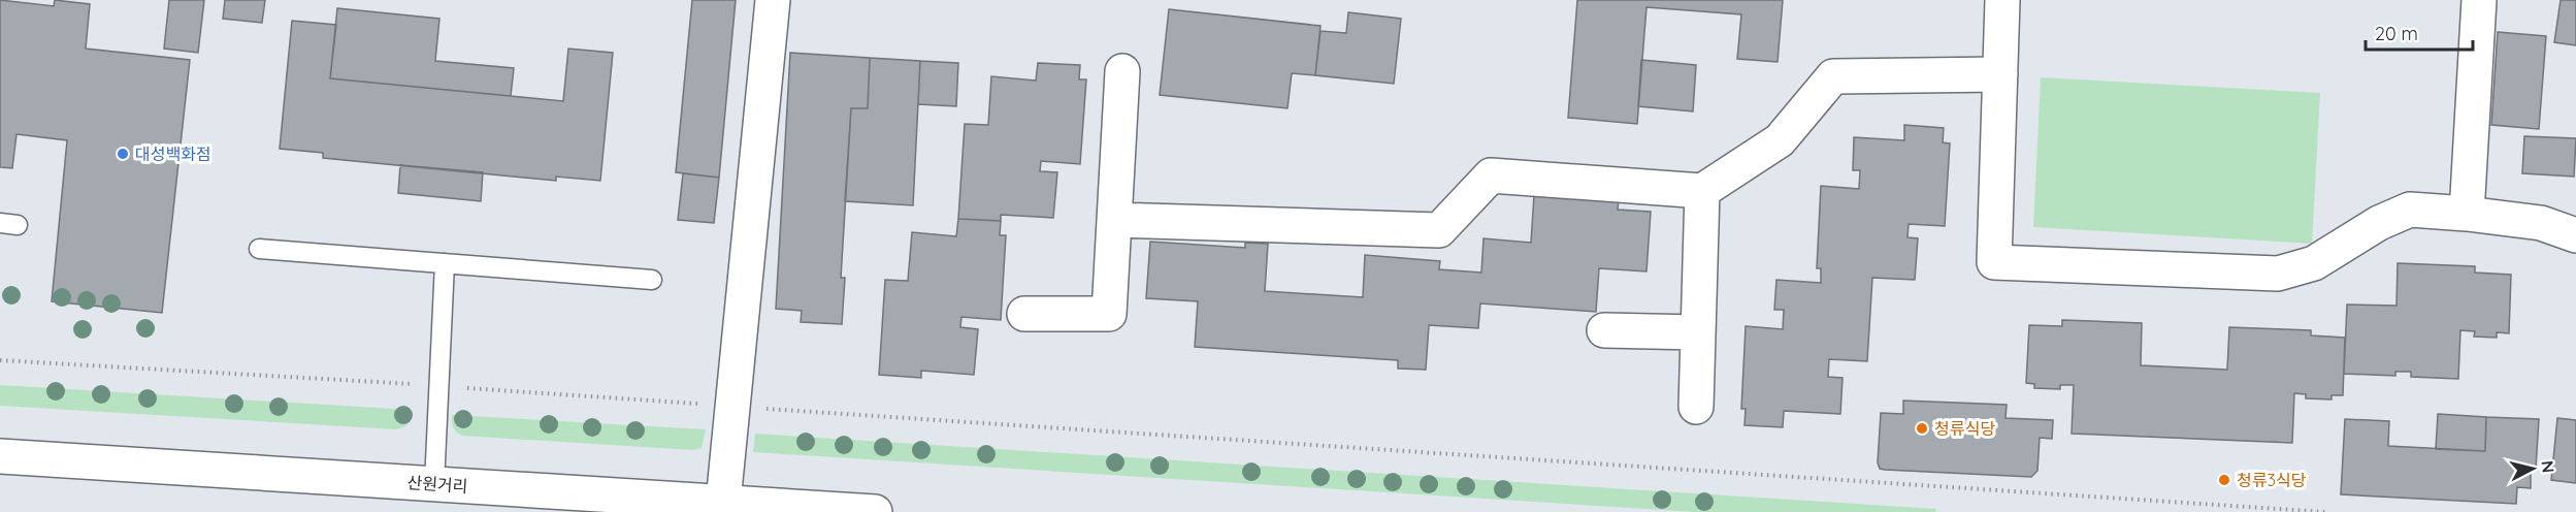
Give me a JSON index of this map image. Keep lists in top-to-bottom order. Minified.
{"streets":{"street":["산원거리"]},"places":["대성백화점","청류식당","청류3식당"],"scale_bar":"20 m","north":"right"}
